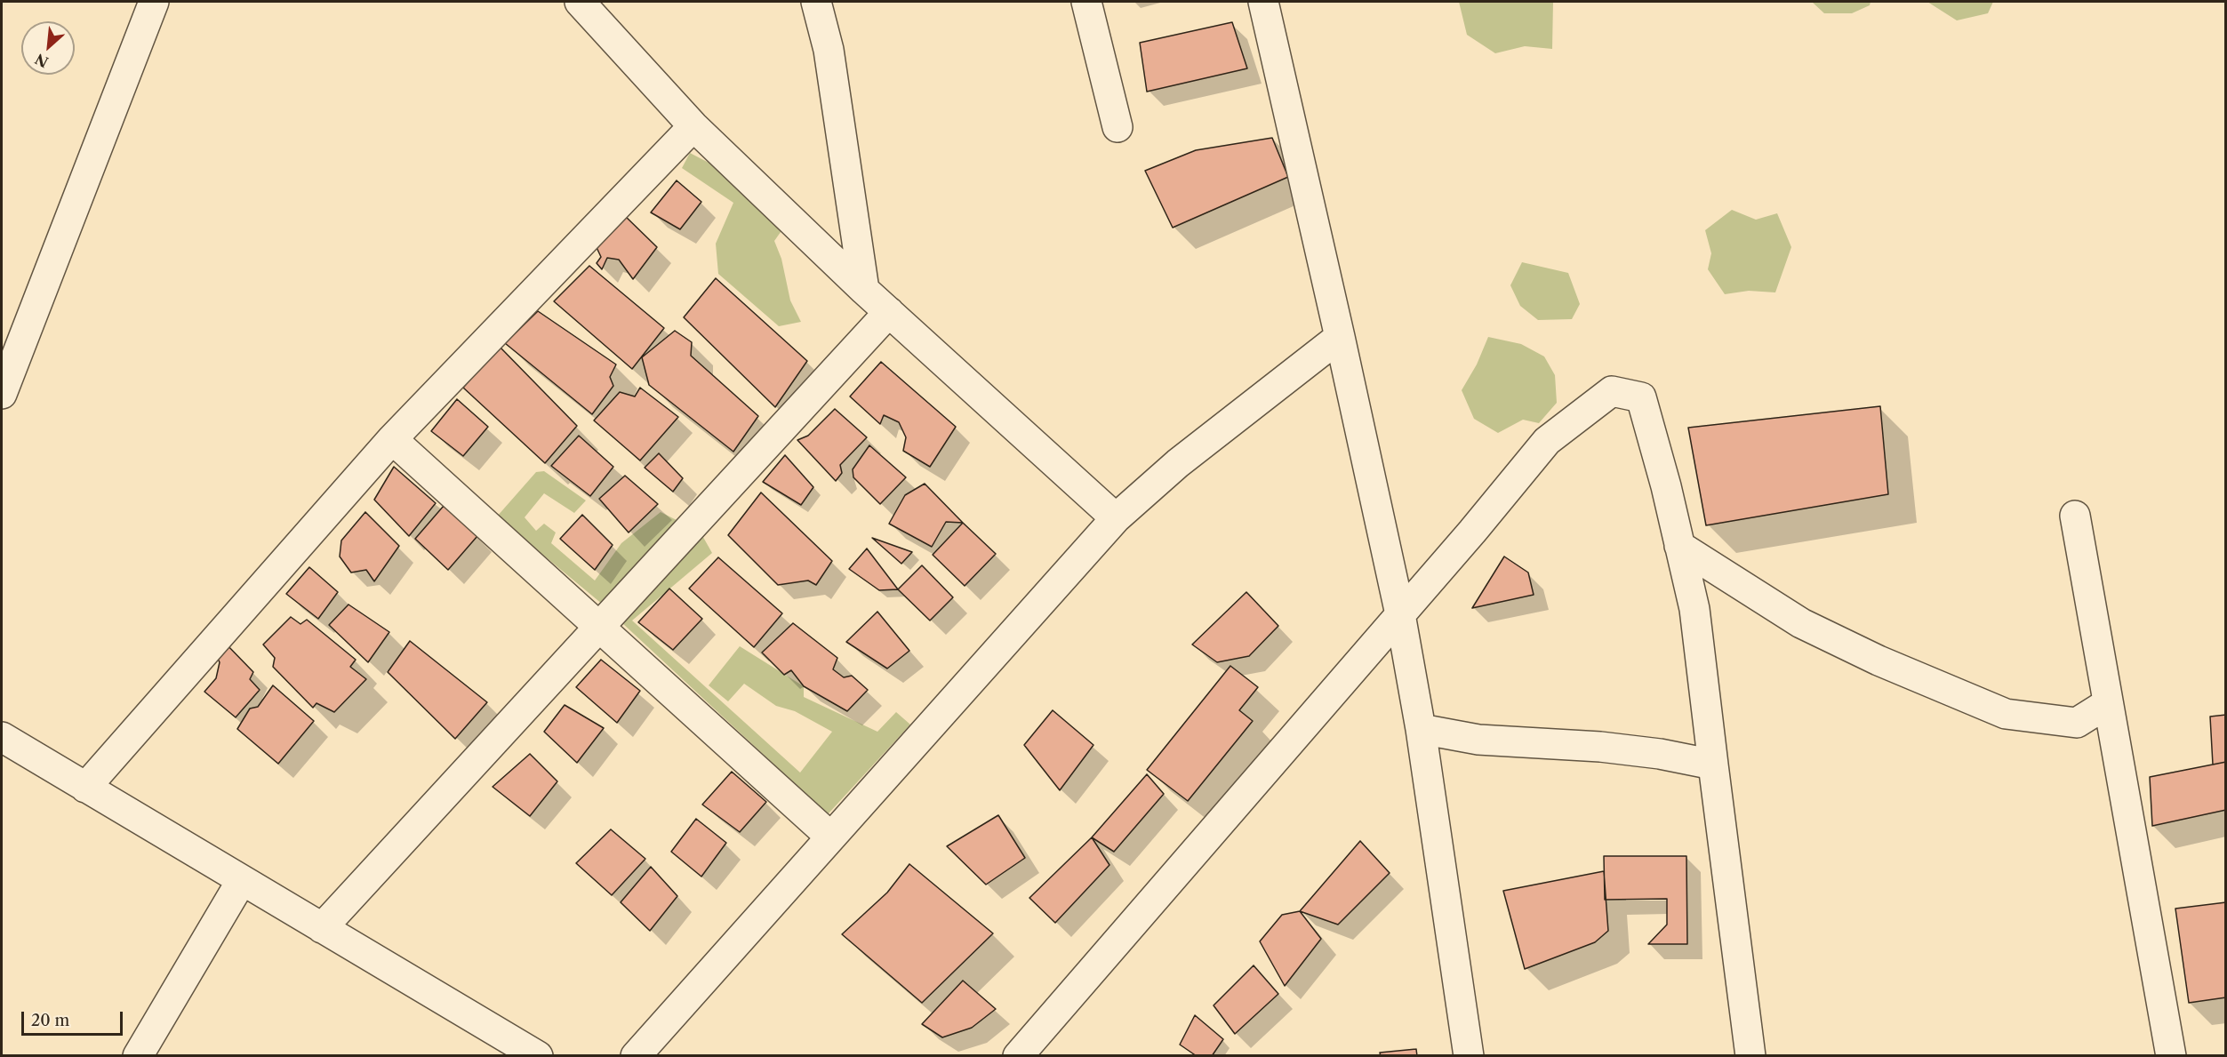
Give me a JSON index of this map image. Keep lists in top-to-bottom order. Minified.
{"scale_bar":"20 m","north":"bottom left"}
